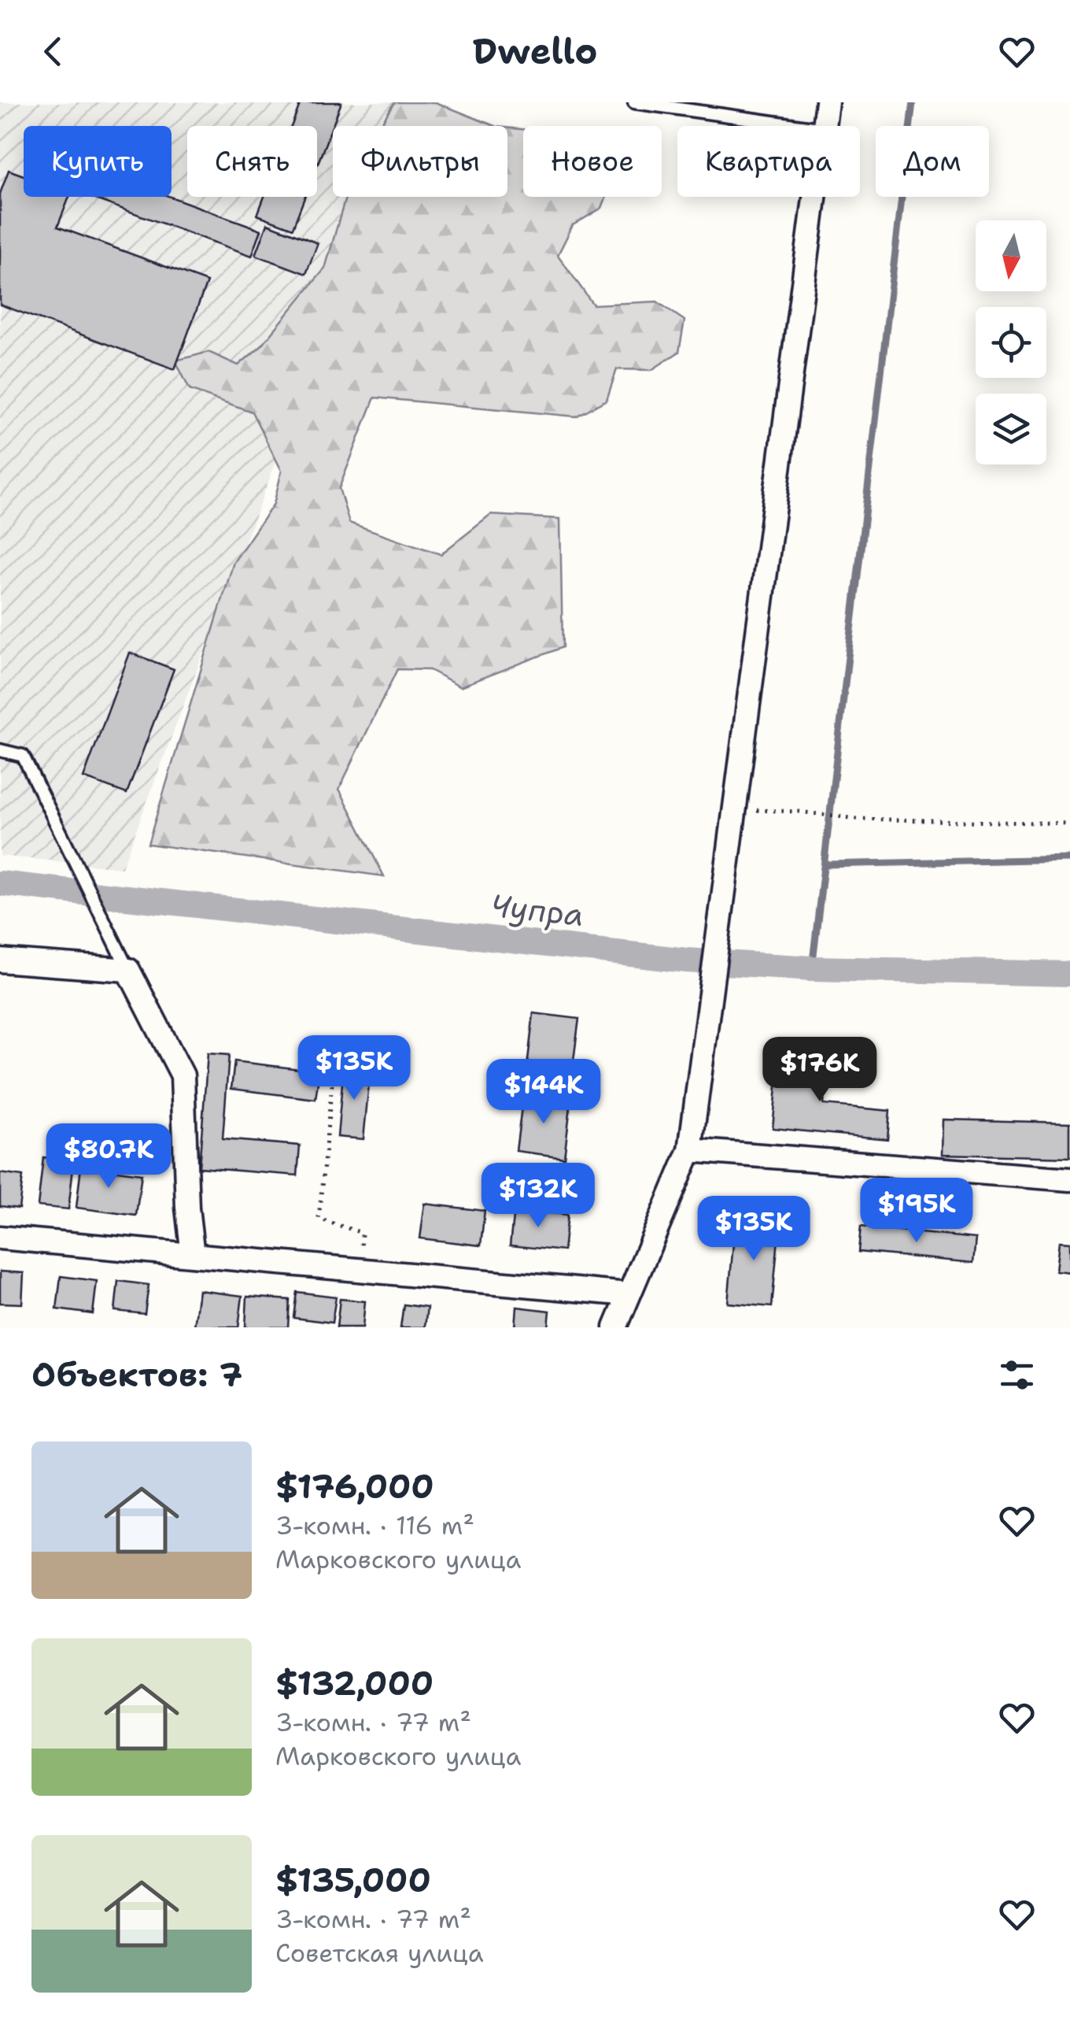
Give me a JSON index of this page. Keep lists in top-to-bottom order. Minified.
{"water":["Чупра"],"north":"bottom","page":{"header":"Dwello","chip":["Купить","Снять","Фильтры","Новое","Квартира","Дом"],"price":["$135K","$176K","$144K","$80.7K","$132K","$195K","$135K"],"heading":"Объектов: 7","list":[{"name":"$176,000","note":"3-комн. · 116 m² · Марковского улица"},{"name":"$132,000","note":"3-комн. · 77 m² · Марковского улица"},{"name":"$135,000","note":"3-комн. · 77 m² · Советская улица"}]}}
